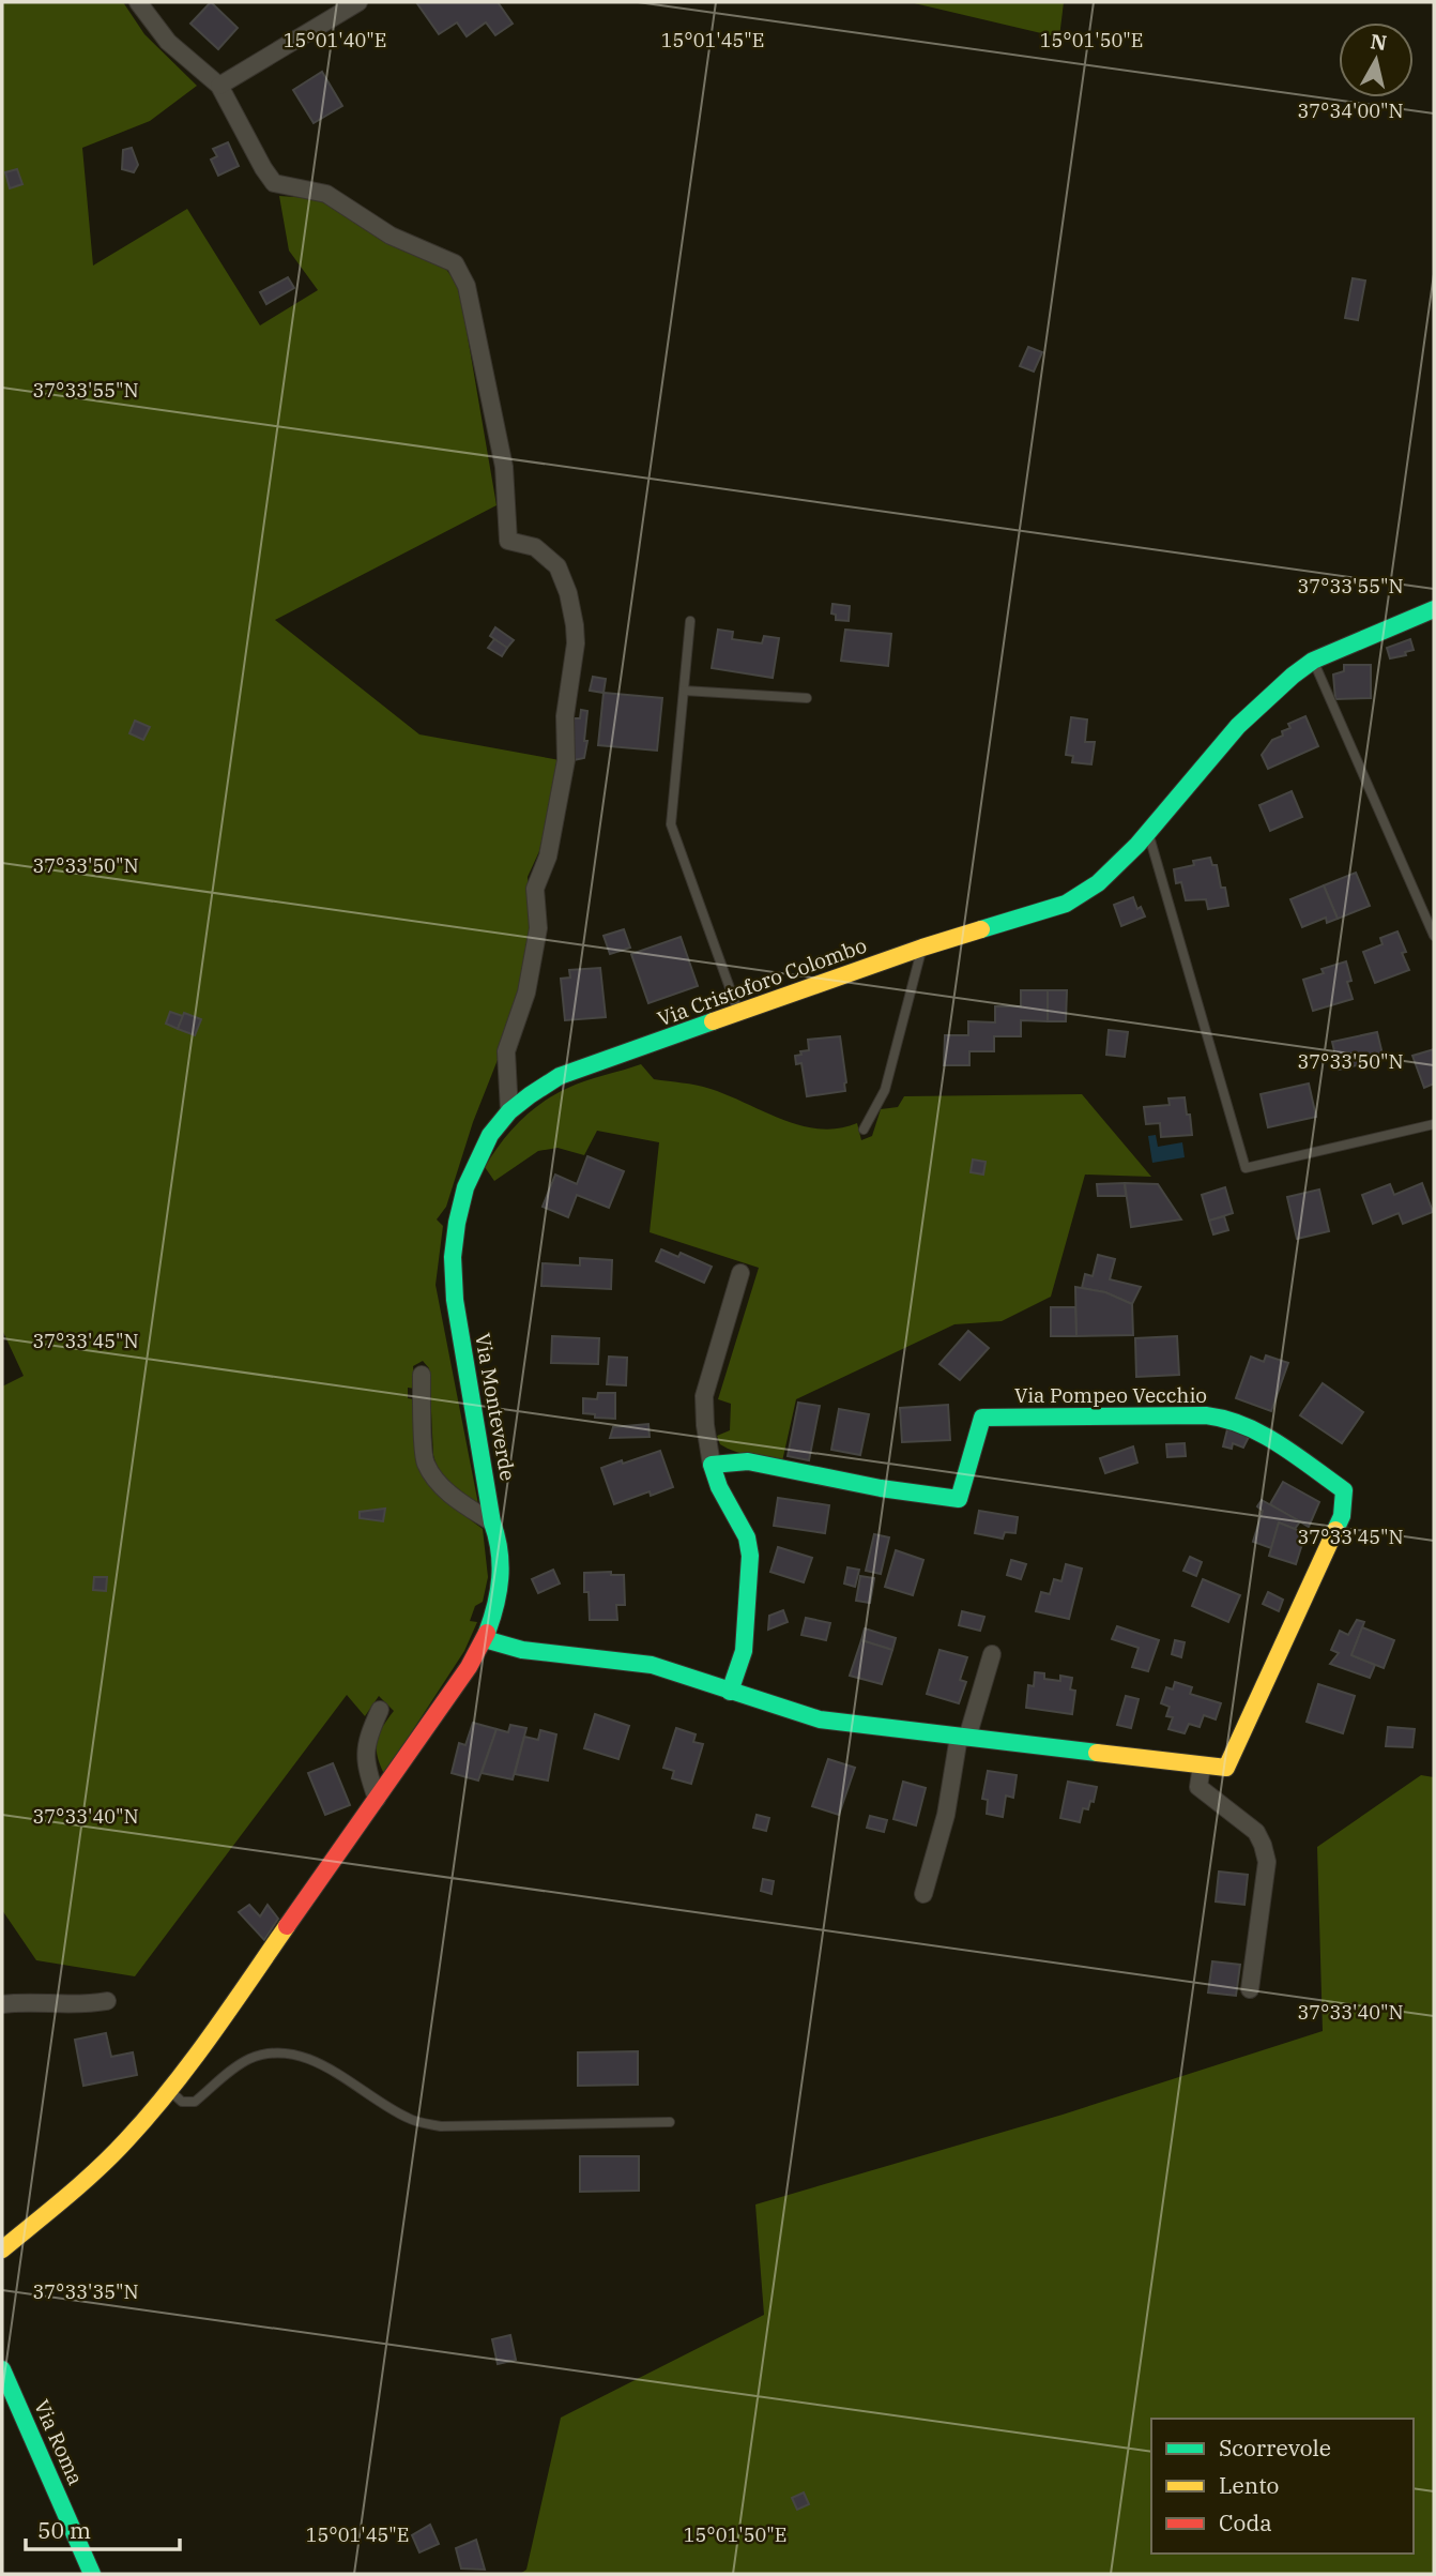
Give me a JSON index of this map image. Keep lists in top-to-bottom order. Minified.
{"streets":{"street":["Via Cristoforo Colombo","Via Pompeo Vecchio","Via Monteverde","Via Roma"]},"crossings":[["Via Cristoforo Colombo","Via Monteverde"],["Via Pompeo Vecchio","Via Monteverde"]],"legend":["Scorrevole","Lento","Coda"],"scale_bar":"50 m","north":"top","coordinates":["15°01'40\"E","15°01'45\"E","15°01'50\"E","37°34'00\"N","37°33'55\"N","37°33'50\"N","37°33'45\"N","37°33'40\"N","37°33'35\"N"]}
